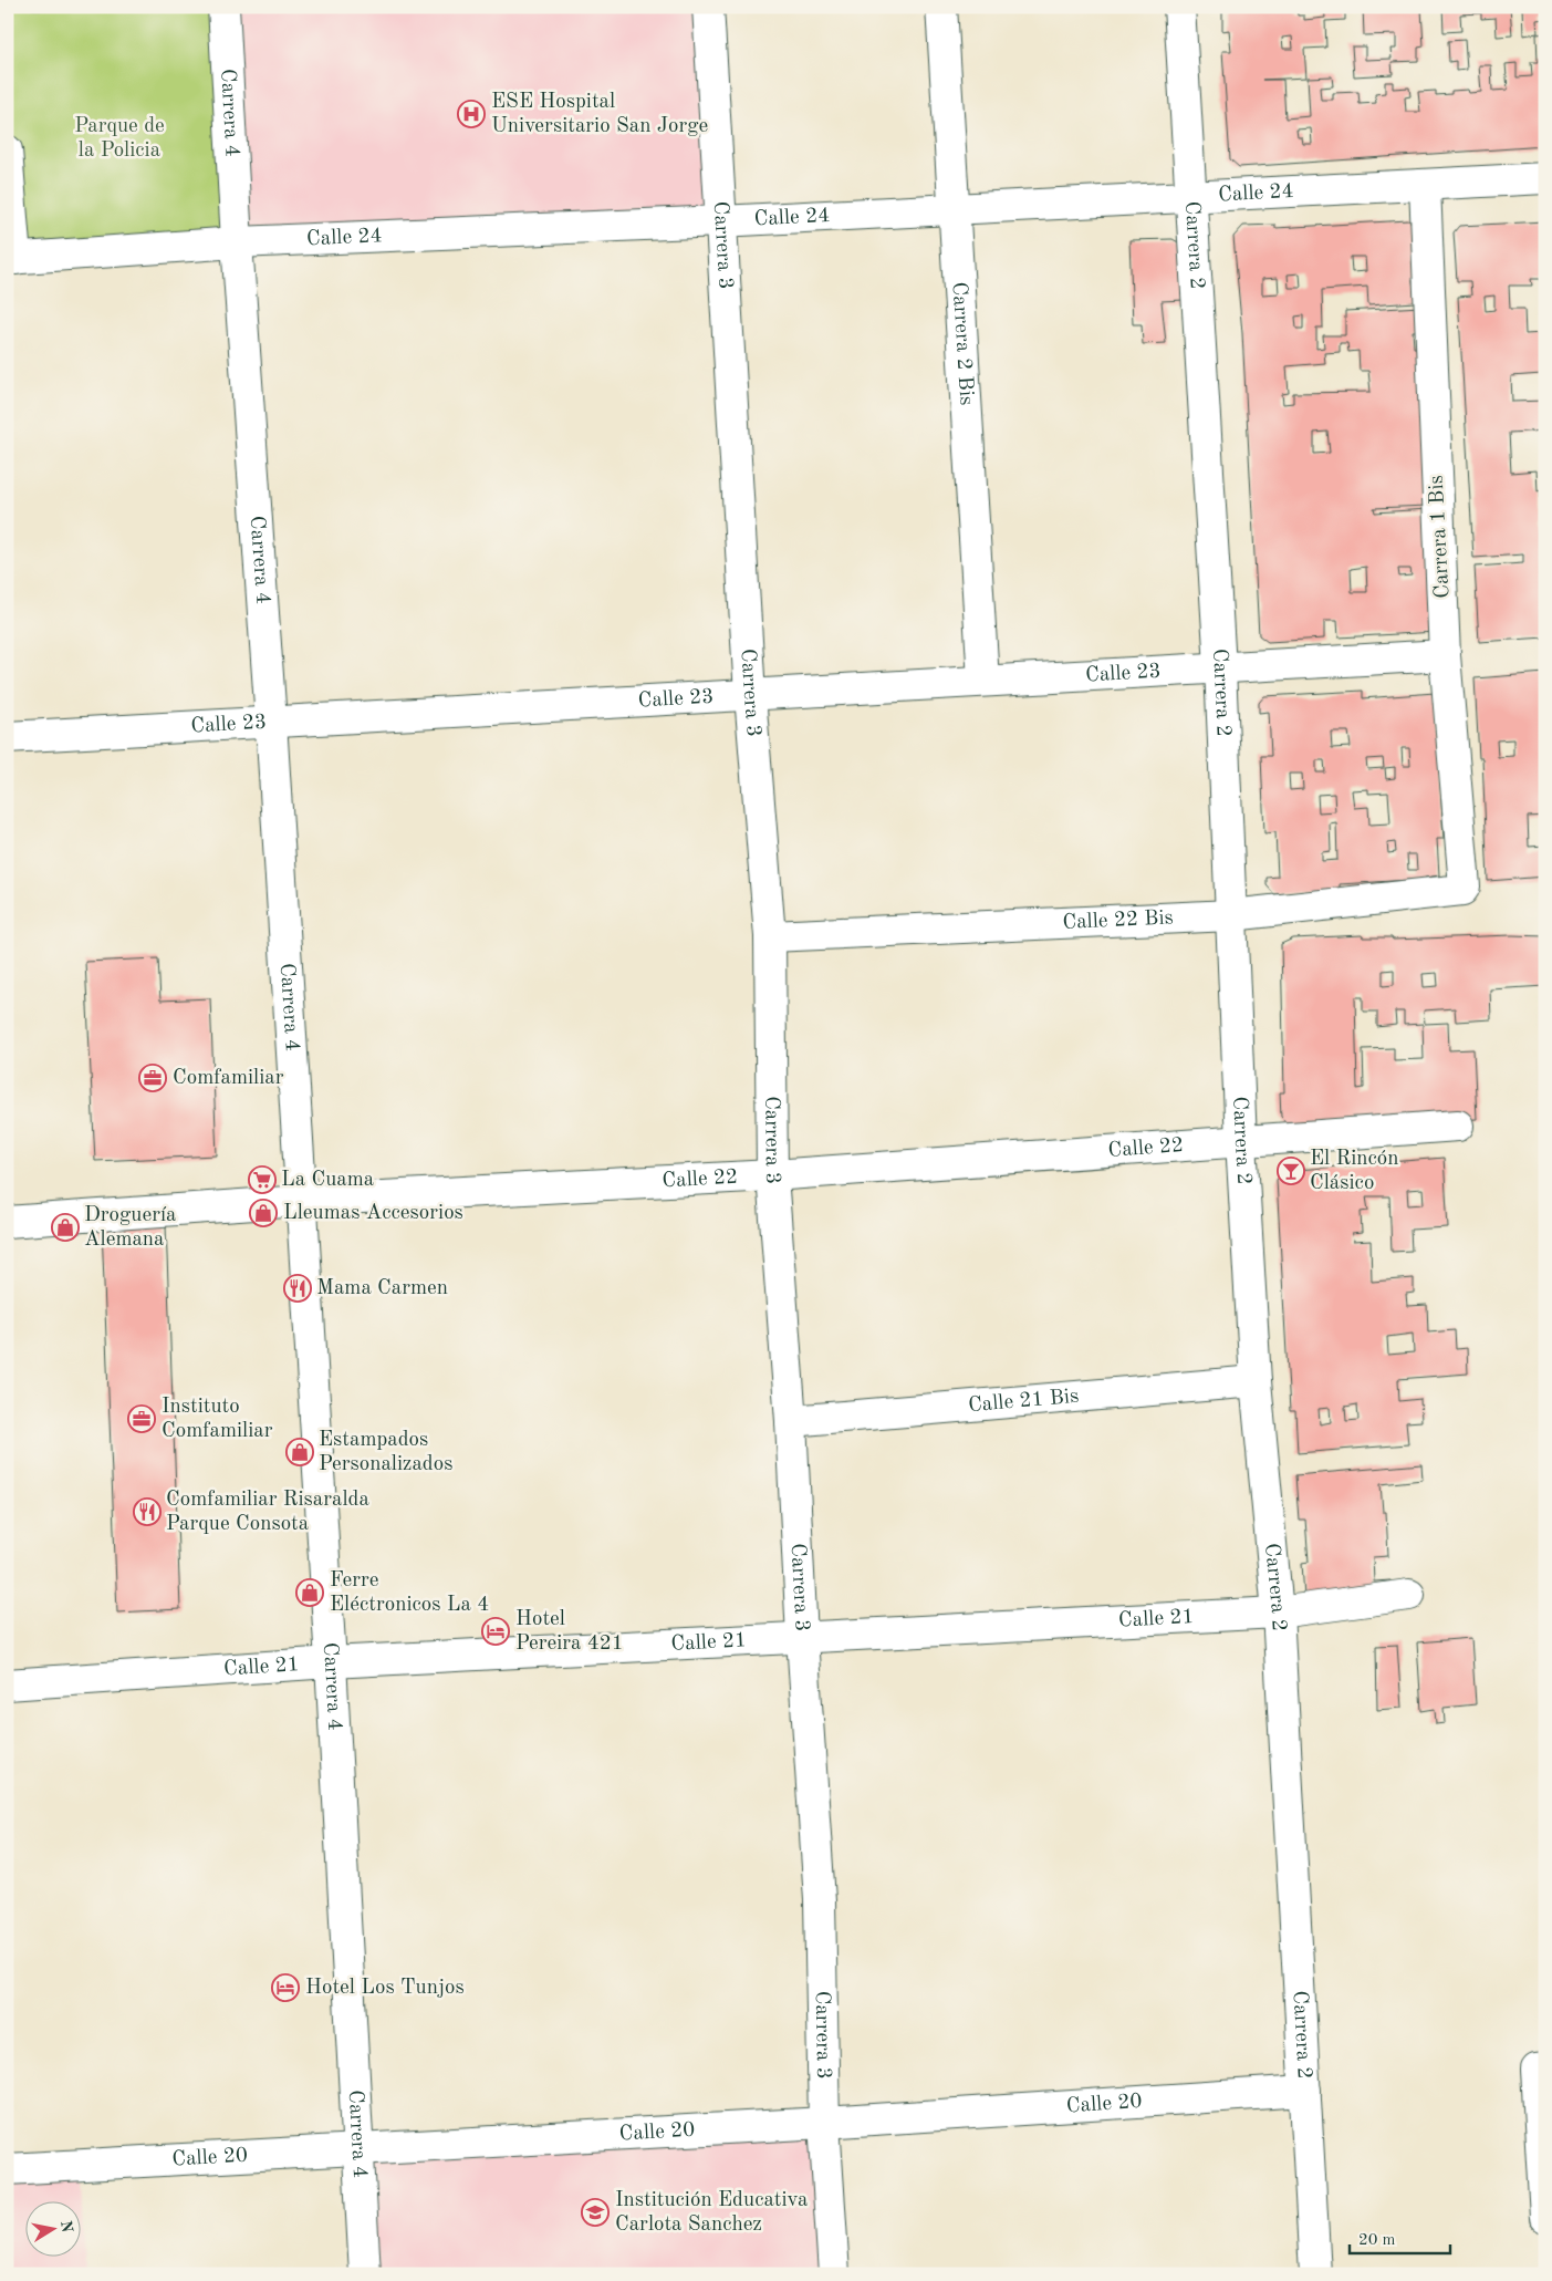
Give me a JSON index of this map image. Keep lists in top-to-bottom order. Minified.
{"streets":{"street":["Carrera 4","Calle 24","Carrera 3","Carrera 2","Carrera 2 Bis","Carrera 1 Bis","Calle 23","Calle 22 Bis","Calle 22","Calle 21 Bis","Calle 21","Calle 20"]},"crossings":[["Carrera 4","Calle 24"],["Carrera 4","Calle 23"],["Carrera 4","Calle 22"],["Carrera 4","Calle 21"],["Carrera 4","Calle 20"],["Calle 24","Carrera 3"],["Calle 24","Carrera 2"],["Calle 24","Carrera 2 Bis"],["Calle 24","Carrera 1 Bis"],["Carrera 3","Calle 23"],["Carrera 3","Calle 22 Bis"],["Carrera 3","Calle 22"],["Carrera 3","Calle 21 Bis"],["Carrera 3","Calle 21"],["Carrera 3","Calle 20"],["Carrera 2","Calle 23"],["Carrera 2","Calle 22 Bis"],["Carrera 2","Calle 22"],["Carrera 2","Calle 21 Bis"],["Carrera 2","Calle 21"],["Carrera 2","Calle 20"],["Carrera 2 Bis","Calle 23"],["Carrera 1 Bis","Calle 23"],["Carrera 1 Bis","Calle 22 Bis"]],"parks":["Parque de la Policia"],"places":{"hospital":["ESE Hospital Universitario San Jorge"],"office":["Comfamiliar","Instituto Comfamiliar"],"bar":["El Rincón Clásico"],"supermarket":["La Cuama"],"shop":["Lleumas Accesorios","Droguería Alemana","Estampados Personalizados","Ferre Eléctronicos La 4"],"restaurant":["Mama Carmen","Comfamiliar Risaralda Parque Consota"],"hotel":["Hotel Pereira 421","Hotel Los Tunjos"],"school or university":["Institución Educativa Carlota Sanchez"]},"scale_bar":"20 m","north":"right"}
